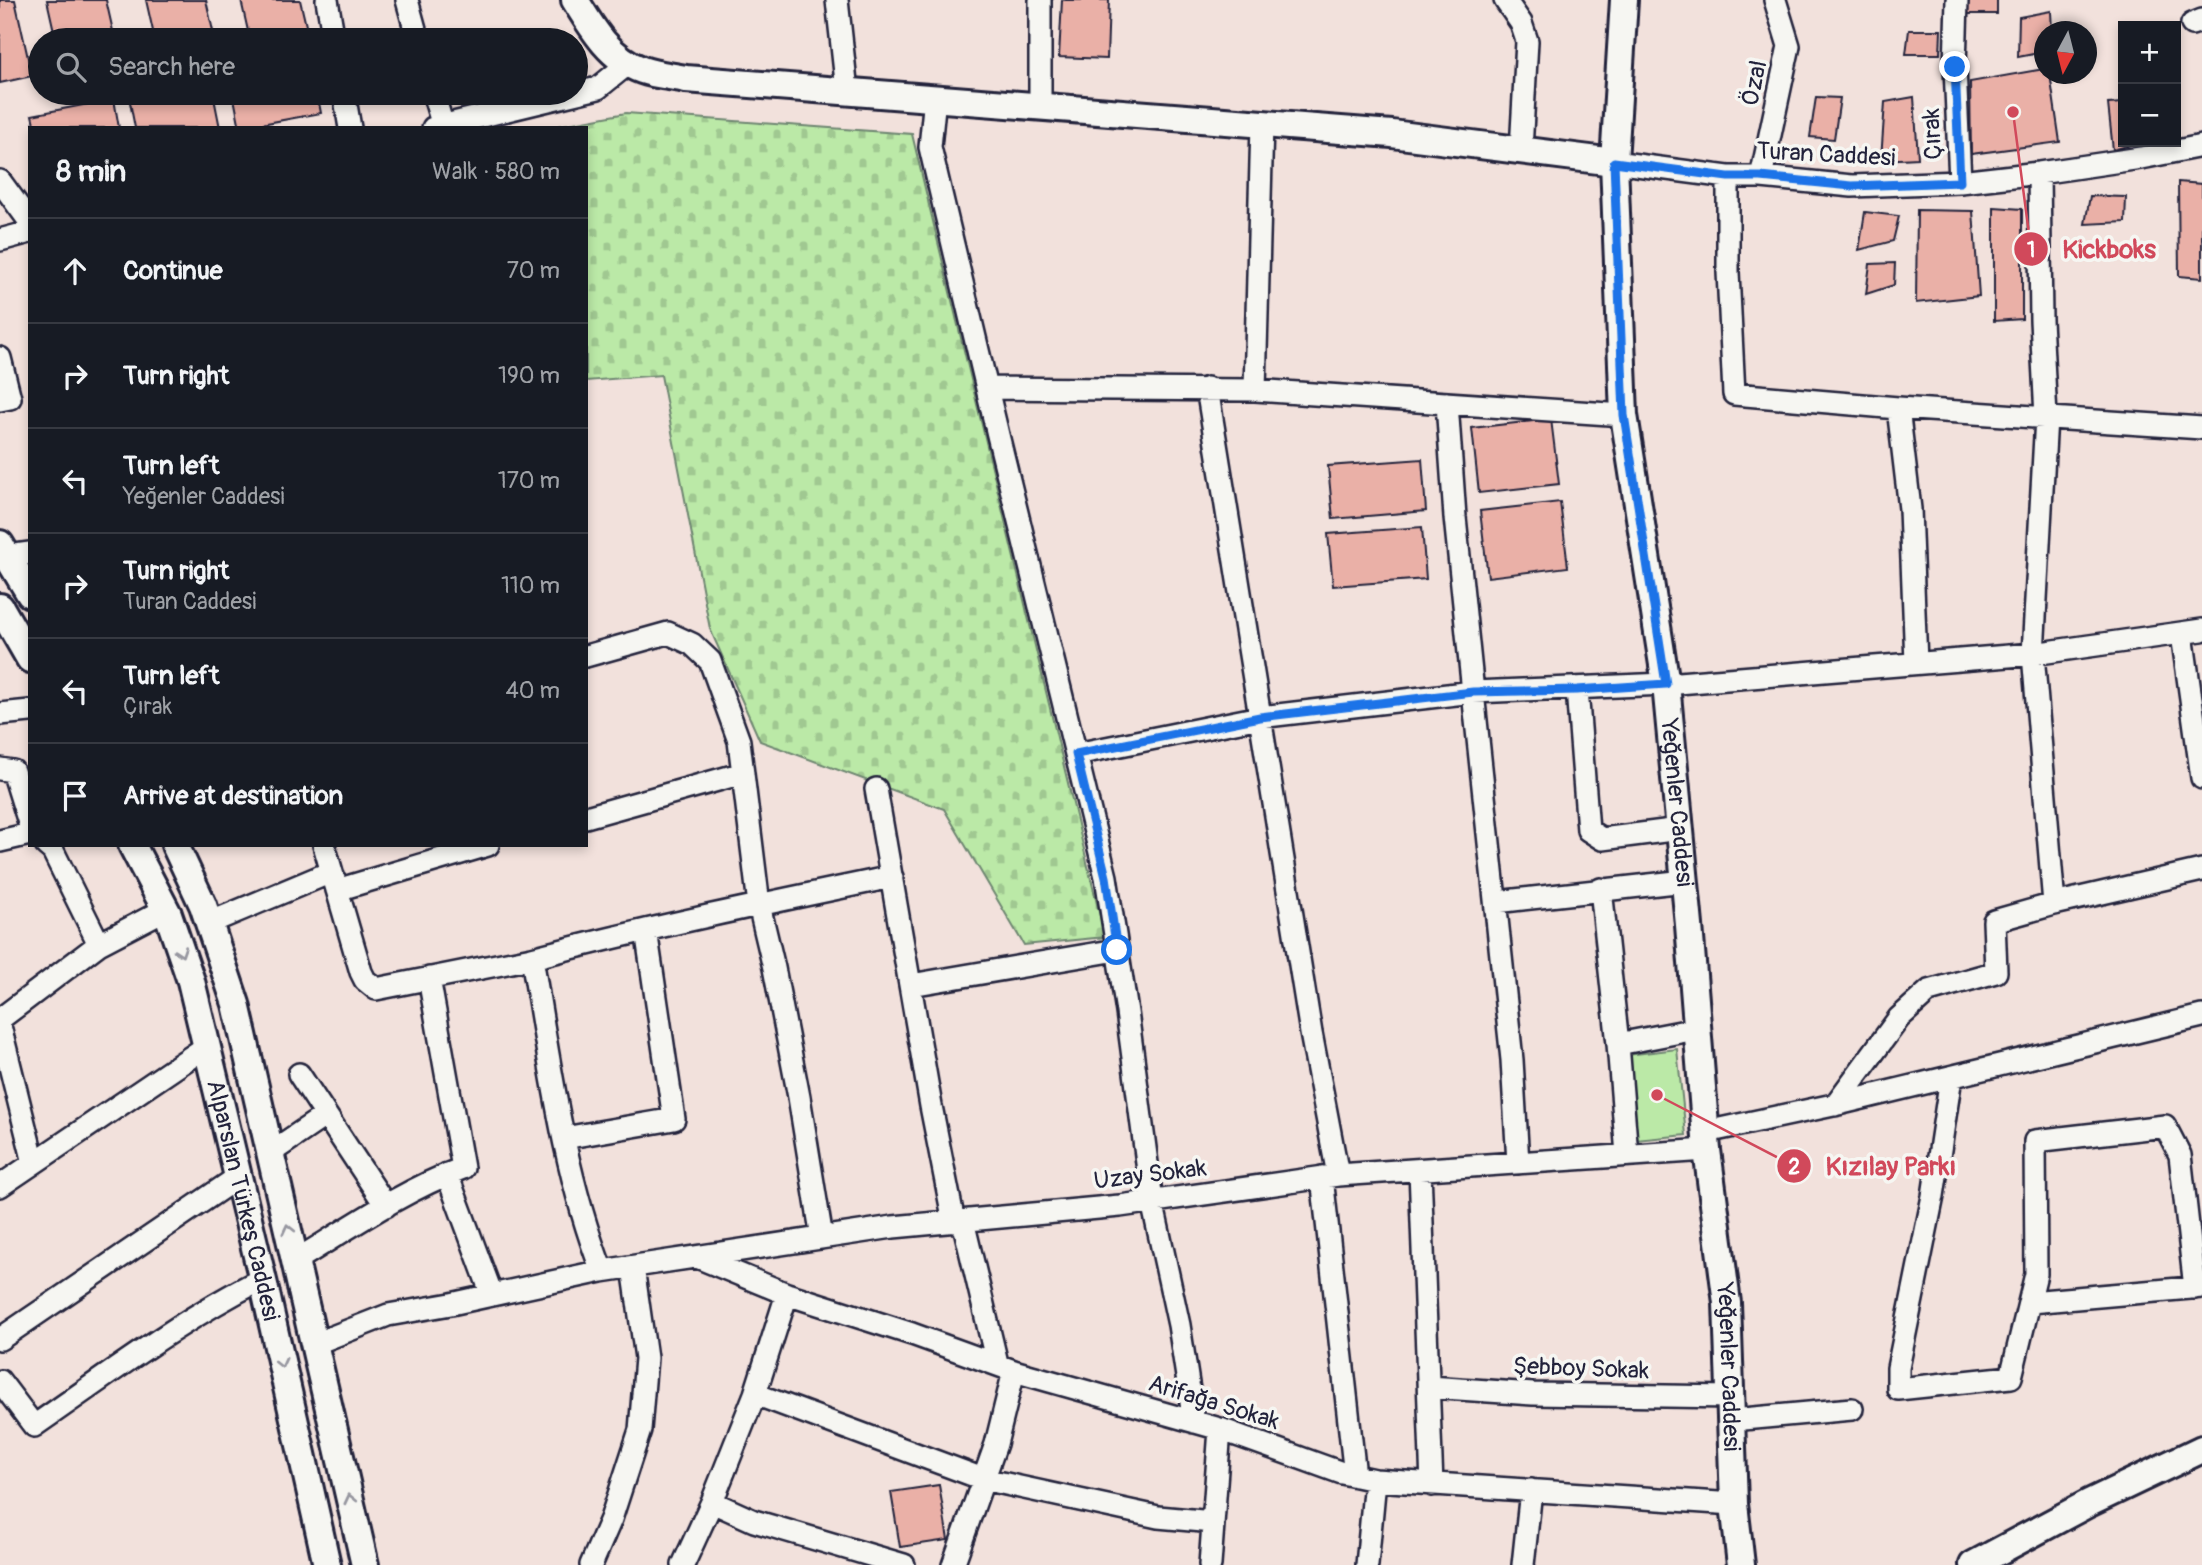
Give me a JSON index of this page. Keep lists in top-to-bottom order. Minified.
{"streets":{"street":["Özal","Çırak","Turan Caddesi","Yeğenler Caddesi","Uzay Sokak","Alparslan Türkeş Caddesi","Şebboy Sokak","Arifağa Sokak"]},"crossings":[["Özal","Turan Caddesi"],["Çırak","Turan Caddesi"],["Turan Caddesi","Yeğenler Caddesi"],["Yeğenler Caddesi","Uzay Sokak"],["Yeğenler Caddesi","Şebboy Sokak"],["Yeğenler Caddesi","Arifağa Sokak"],["Uzay Sokak","Alparslan Türkeş Caddesi"],["Uzay Sokak","Arifağa Sokak"]],"places":["Kickboks","Kızılay Parkı"],"north":"bottom","page":{"map_buttons":["+","−"],"search":"Search here","heading":["8 min","Walk · 580 m"],"list":[["Continue","70 m"],["Turn right","190 m"],["Turn left","Yeğenler Caddesi","170 m"],["Turn right","Turan Caddesi","110 m"],["Turn left","Çırak","40 m"],"Arrive at destination"]}}
